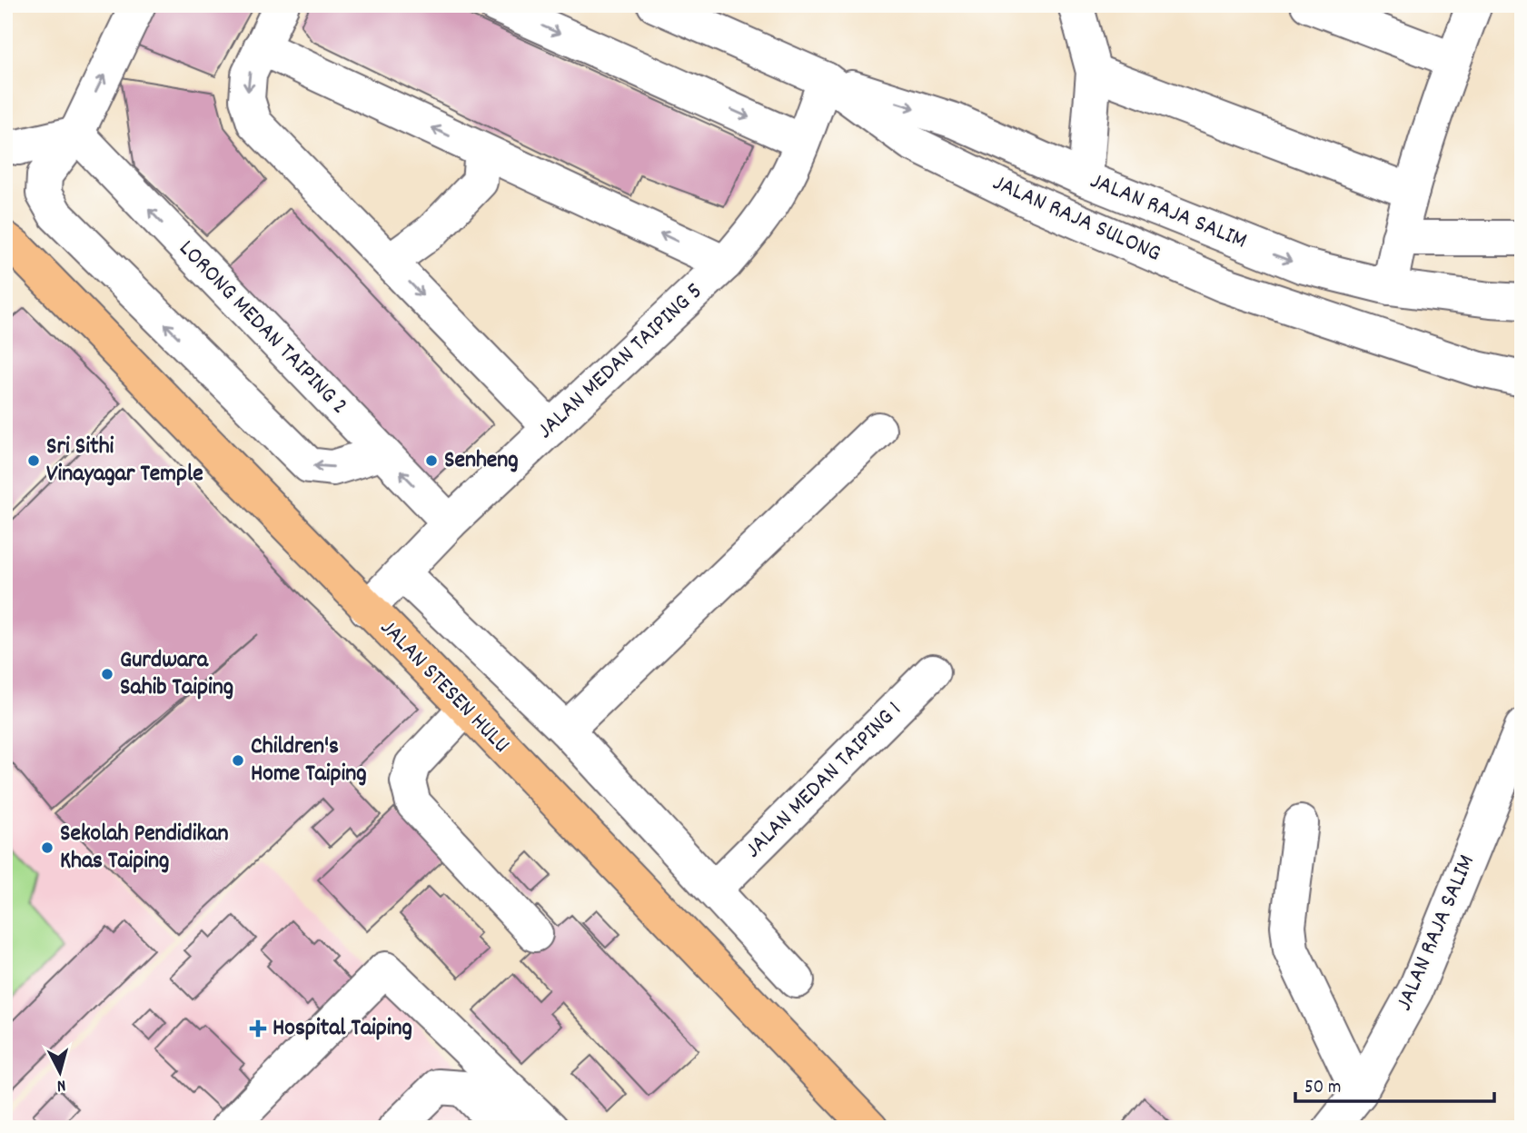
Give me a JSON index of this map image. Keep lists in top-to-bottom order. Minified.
{"streets":{"main road":["JALAN STESEN HULU"],"street":["JALAN RAJA SALIM","JALAN RAJA SULONG","LORONG MEDAN TAIPING 2","JALAN MEDAN TAIPING 5","JALAN MEDAN TAIPING 1"]},"crossings":[["JALAN RAJA SALIM","JALAN RAJA SULONG"],["JALAN RAJA SALIM","JALAN MEDAN TAIPING 5"],["JALAN RAJA SULONG","JALAN MEDAN TAIPING 5"],["LORONG MEDAN TAIPING 2","JALAN MEDAN TAIPING 5"],["JALAN MEDAN TAIPING 5","JALAN STESEN HULU"]],"places":{"other":["Sri Sithi Vinayagar Temple","Senheng","Gurdwara Sahib Taiping","Children's Home Taiping","Sekolah Pendidikan Khas Taiping"],"health":["Hospital Taiping"]},"scale_bar":"50 m","north":"bottom"}
